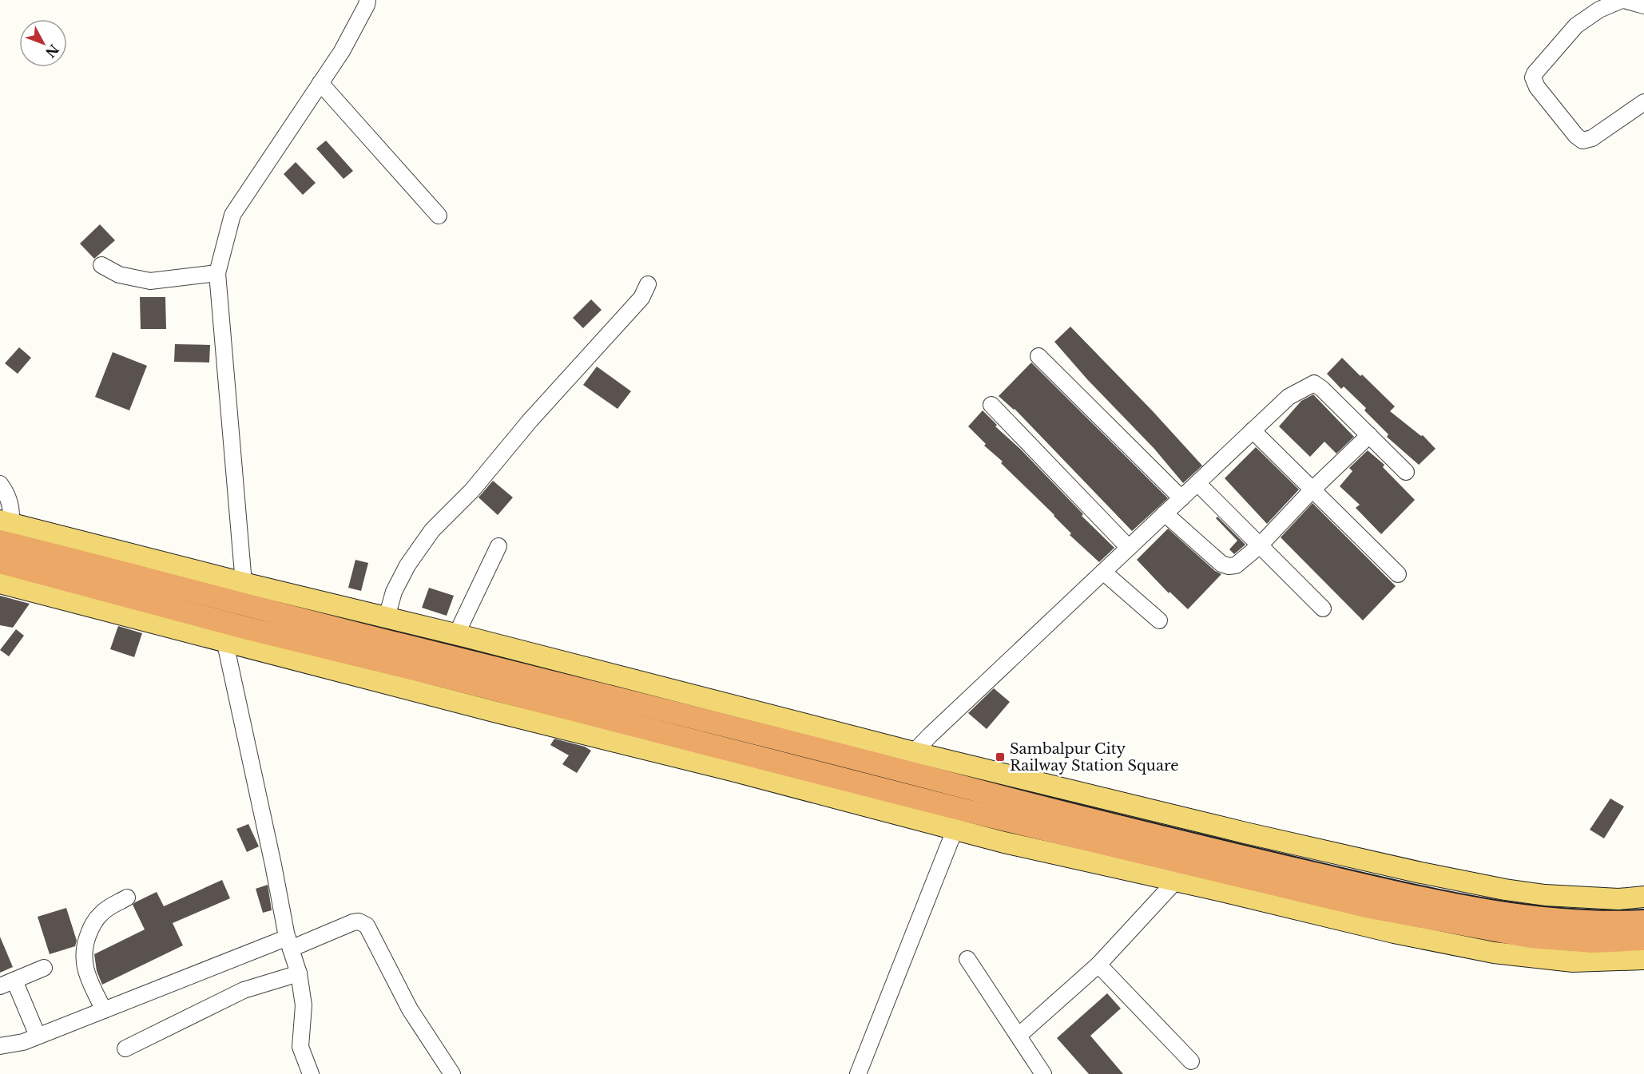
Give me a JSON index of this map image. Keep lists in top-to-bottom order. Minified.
{"places":{"transit":["Sambalpur City Railway Station Square"]},"north":"bottom right"}
